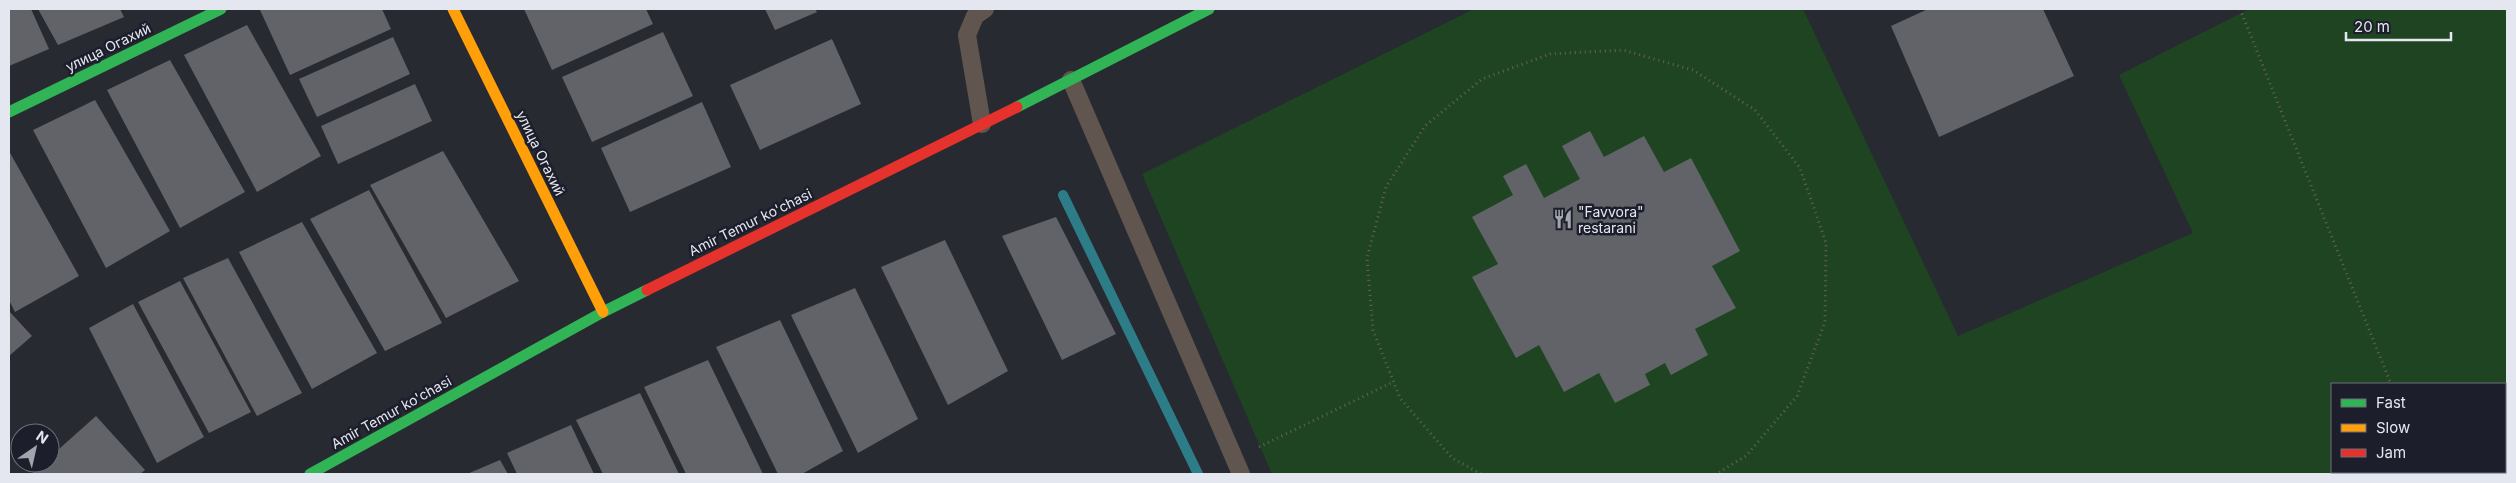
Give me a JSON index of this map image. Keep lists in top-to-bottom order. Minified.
{"streets":{"street":["улица Огахий","Amir Temur ko'chasi"]},"crossings":[["улица Огахий","Amir Temur ko'chasi"]],"places":{"restaurant":["\"Favvora\" restarani"]},"legend":["Fast","Slow","Jam"],"scale_bar":"20 m","north":"top right"}
